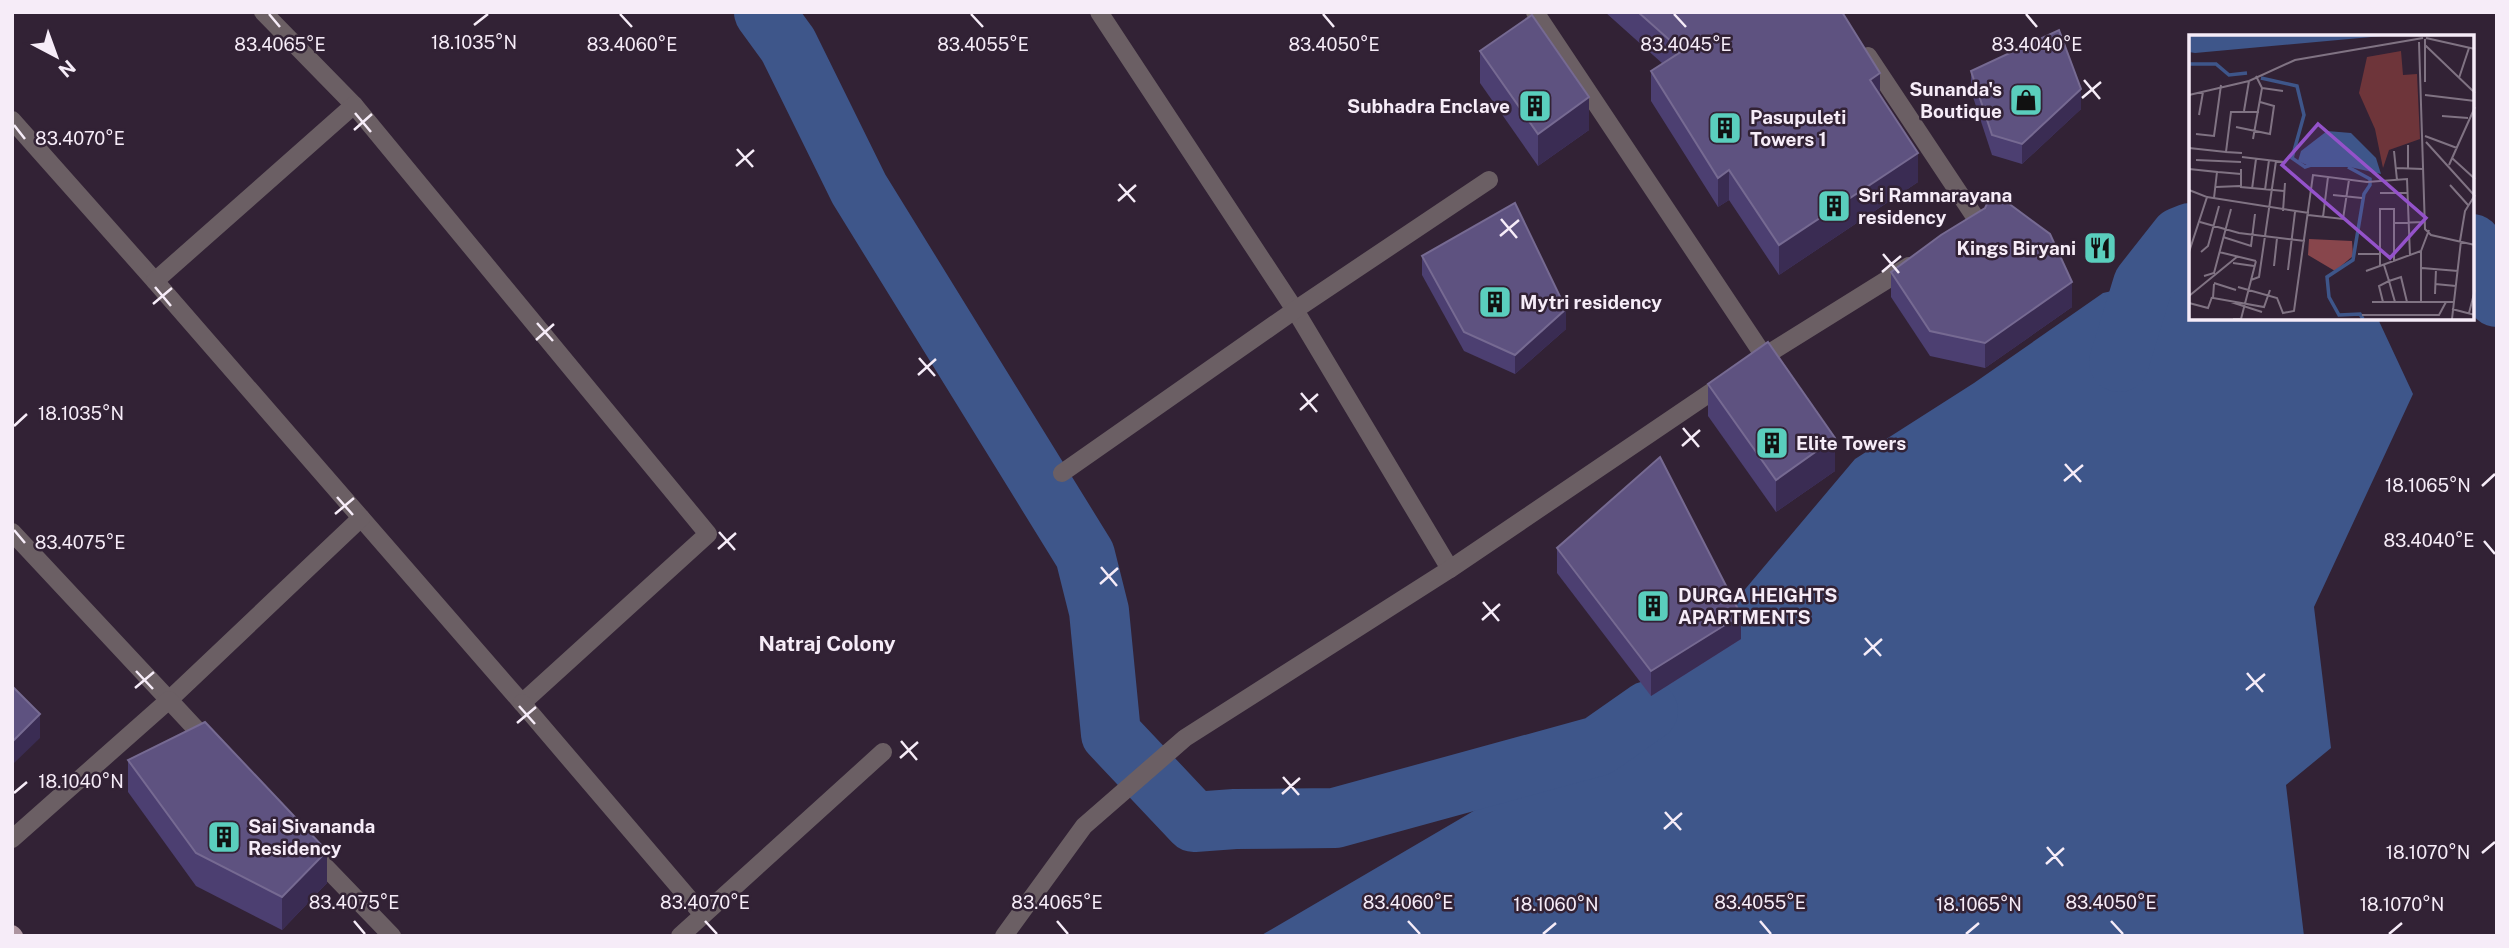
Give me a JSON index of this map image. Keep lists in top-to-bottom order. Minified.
{"districts":["Natraj Colony"],"places":{"shop":["Sunanda's Boutique"],"building":["Subhadra Enclave","Pasupuleti Towers 1","Sri Ramnarayana residency","Mytri residency","Elite Towers","DURGA HEIGHTS APARTMENTS","Sai Sivananda Residency"],"restaurant":["Kings Biryani"]},"north":"bottom right","coordinates":["18.1035°N","83.4065°E","83.4060°E","83.4055°E","83.4050°E","83.4045°E","83.4040°E","83.4070°E","18.1065°N","83.4075°E","18.1040°N","18.1070°N","18.1060°N"]}
